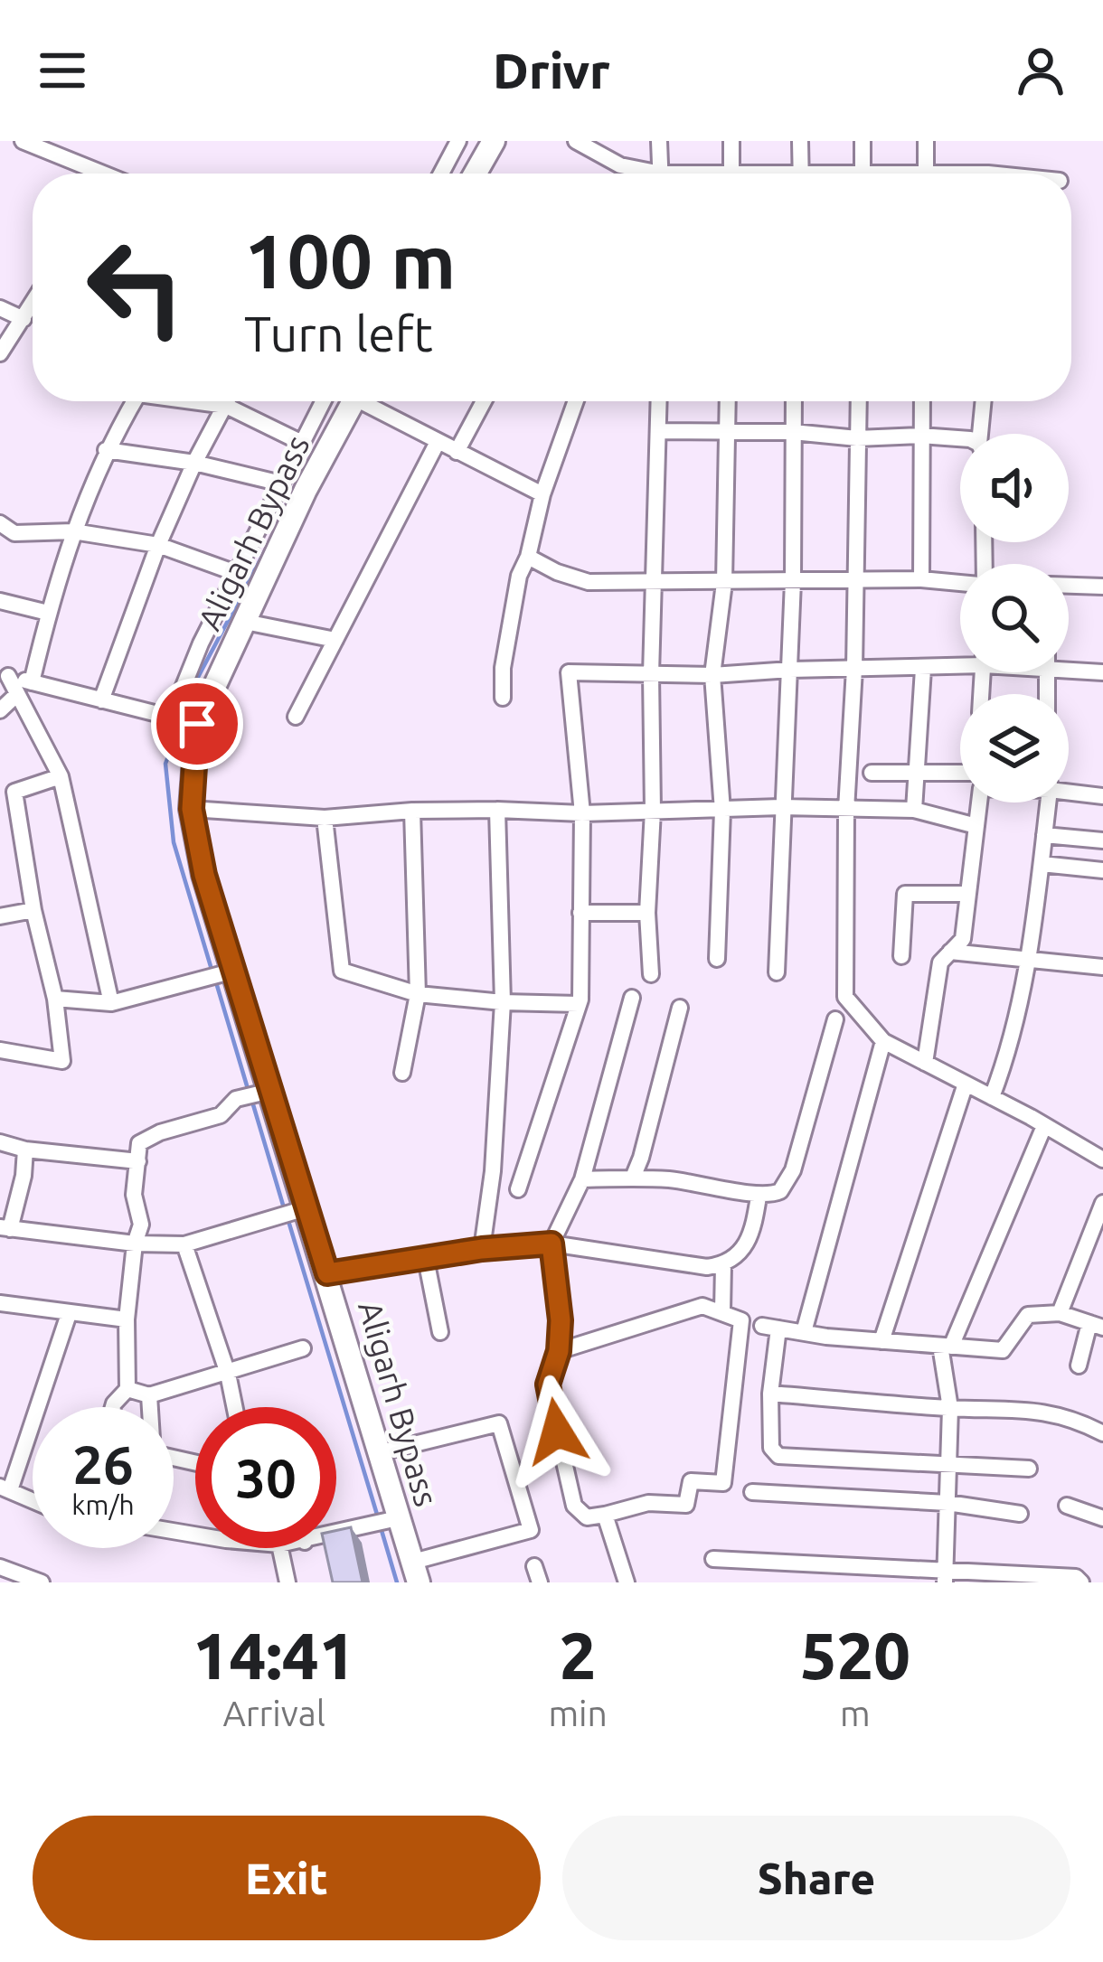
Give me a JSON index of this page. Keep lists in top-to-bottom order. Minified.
{"streets":{"highway":["Aligarh Bypass"]},"page":{"header":"Drivr","turn":["100 m","Turn left"],"speed":"26 km/h","limit":"30","eta":["14:41","Arrival","2","min","520","m"],"buttons":["Exit","Share"]}}
